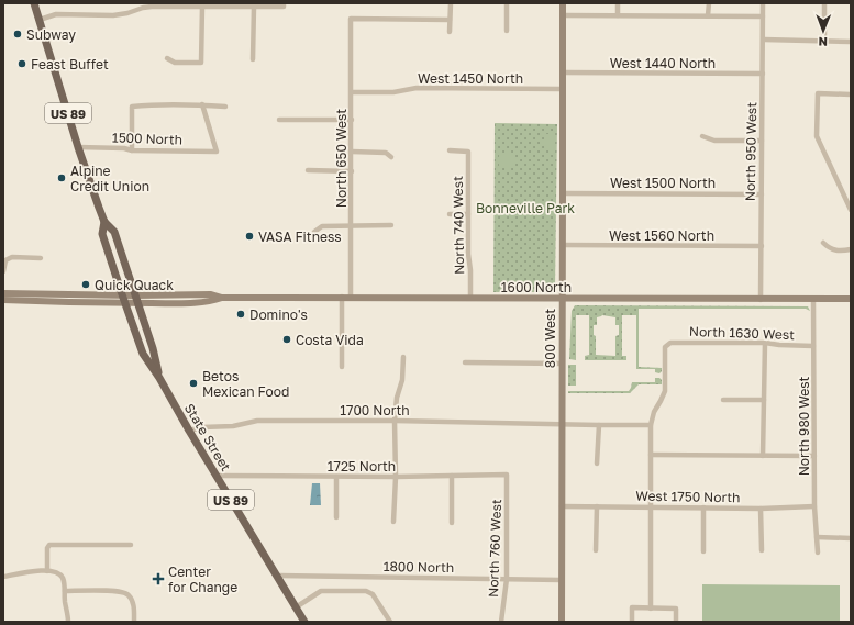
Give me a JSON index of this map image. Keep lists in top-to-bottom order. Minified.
{"streets":{"main road":["US 89","1600 North","800 West","State Street"],"street":["West 1440 North","West 1450 North","1500 North","North 950 West","North 650 West","West 1500 North","North 740 West","West 1560 North","North 1630 West","1700 North","North 980 West","1725 North","West 1750 North","North 760 West","1800 North"]},"crossings":[["West 1440 North","North 950 West"],["West 1440 North","800 West"],["West 1450 North","North 650 West"],["West 1450 North","800 West"],["1500 North","State Street"],["North 950 West","West 1500 North"],["North 950 West","West 1560 North"],["North 950 West","1600 North"],["North 650 West","1600 North"],["West 1500 North","800 West"],["North 740 West","1600 North"],["West 1560 North","800 West"],["1600 North","800 West"],["1600 North","North 980 West"],["1600 North","State Street"],["North 1630 West","1700 North"],["North 1630 West","North 980 West"],["800 West","1700 North"],["800 West","West 1750 North"],["800 West","1800 North"],["1700 North","State Street"],["North 980 West","West 1750 North"],["State Street","1725 North"],["State Street","1800 North"],["1725 North","North 760 West"],["North 760 West","1800 North"]],"parks":["Bonneville Park"],"places":{"other":["Subway","Feast Buffet","Alpine Credit Union","VASA Fitness","Quick Quack","Domino's","Costa Vida","Betos Mexican Food"],"health":["Center for Change"]},"north":"bottom"}
